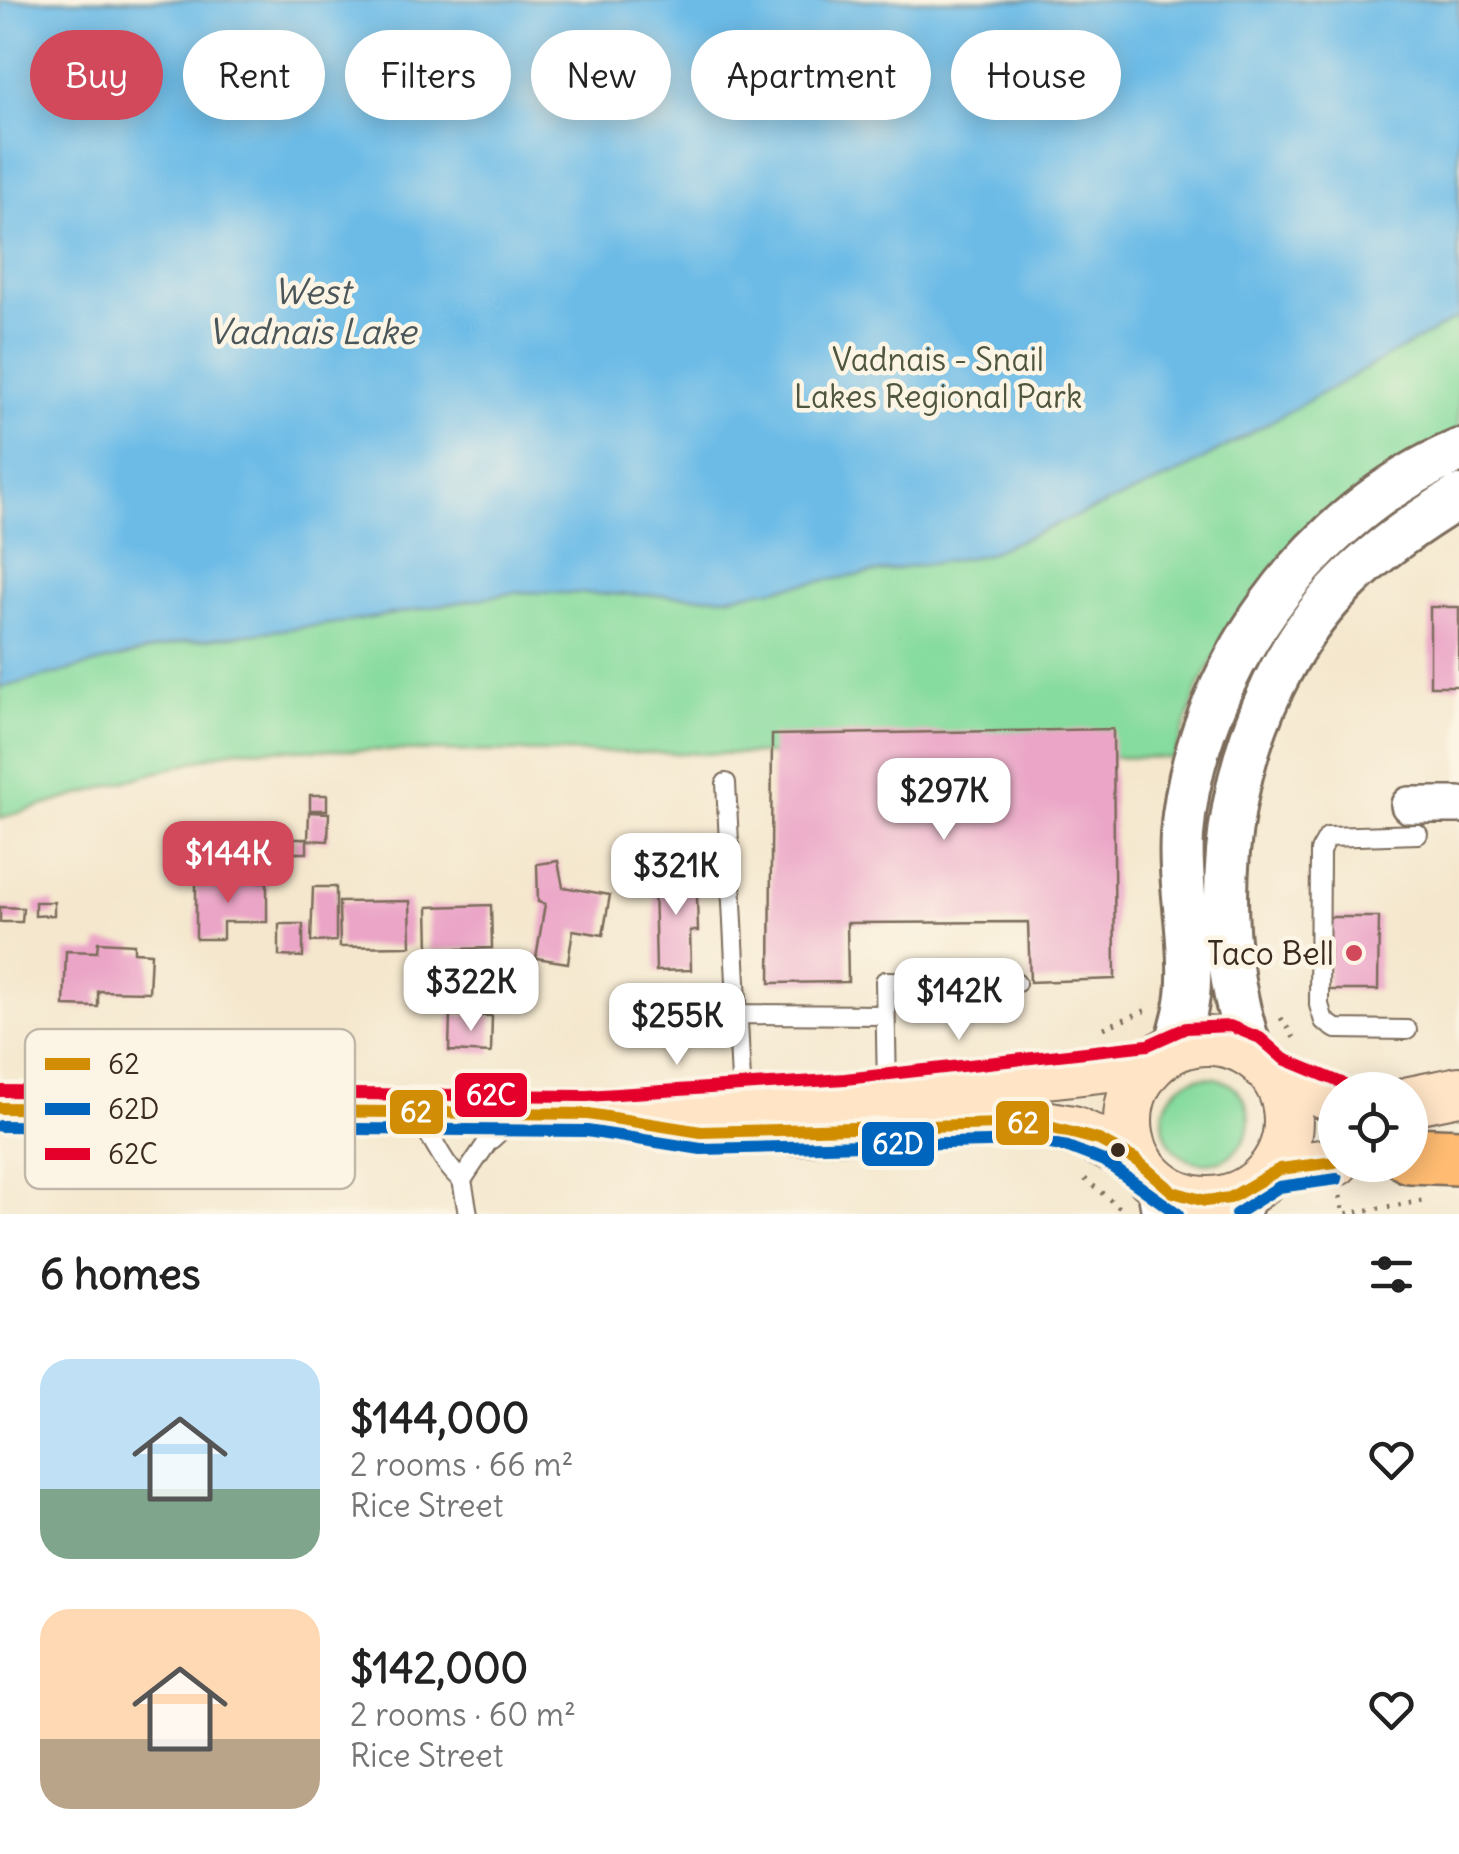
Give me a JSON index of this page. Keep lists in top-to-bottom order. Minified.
{"water":["West Vadnais Lake"],"parks":["Vadnais - Snail Lakes Regional Park"],"places":["Taco Bell"],"lines":["transit line 62C","transit line 62","transit line 62D"],"legend":["62","62D","62C"],"page":{"chip":["Buy","Rent","Filters","New","Apartment","House"],"price":["$297K","$144K","$321K","$322K","$142K","$255K"],"heading":"6 homes","list":[{"name":"$144,000","note":"2 rooms · 66 m² · Rice Street"},{"name":"$142,000","note":"2 rooms · 60 m² · Rice Street"}]}}
